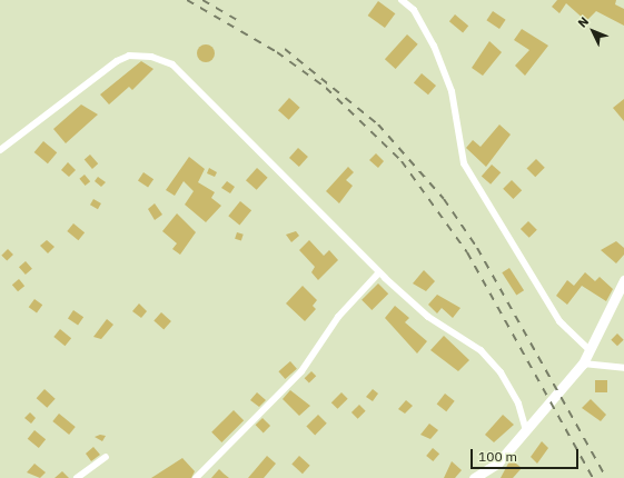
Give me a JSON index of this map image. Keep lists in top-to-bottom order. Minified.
{"scale_bar":"100 m","north":"top left"}
